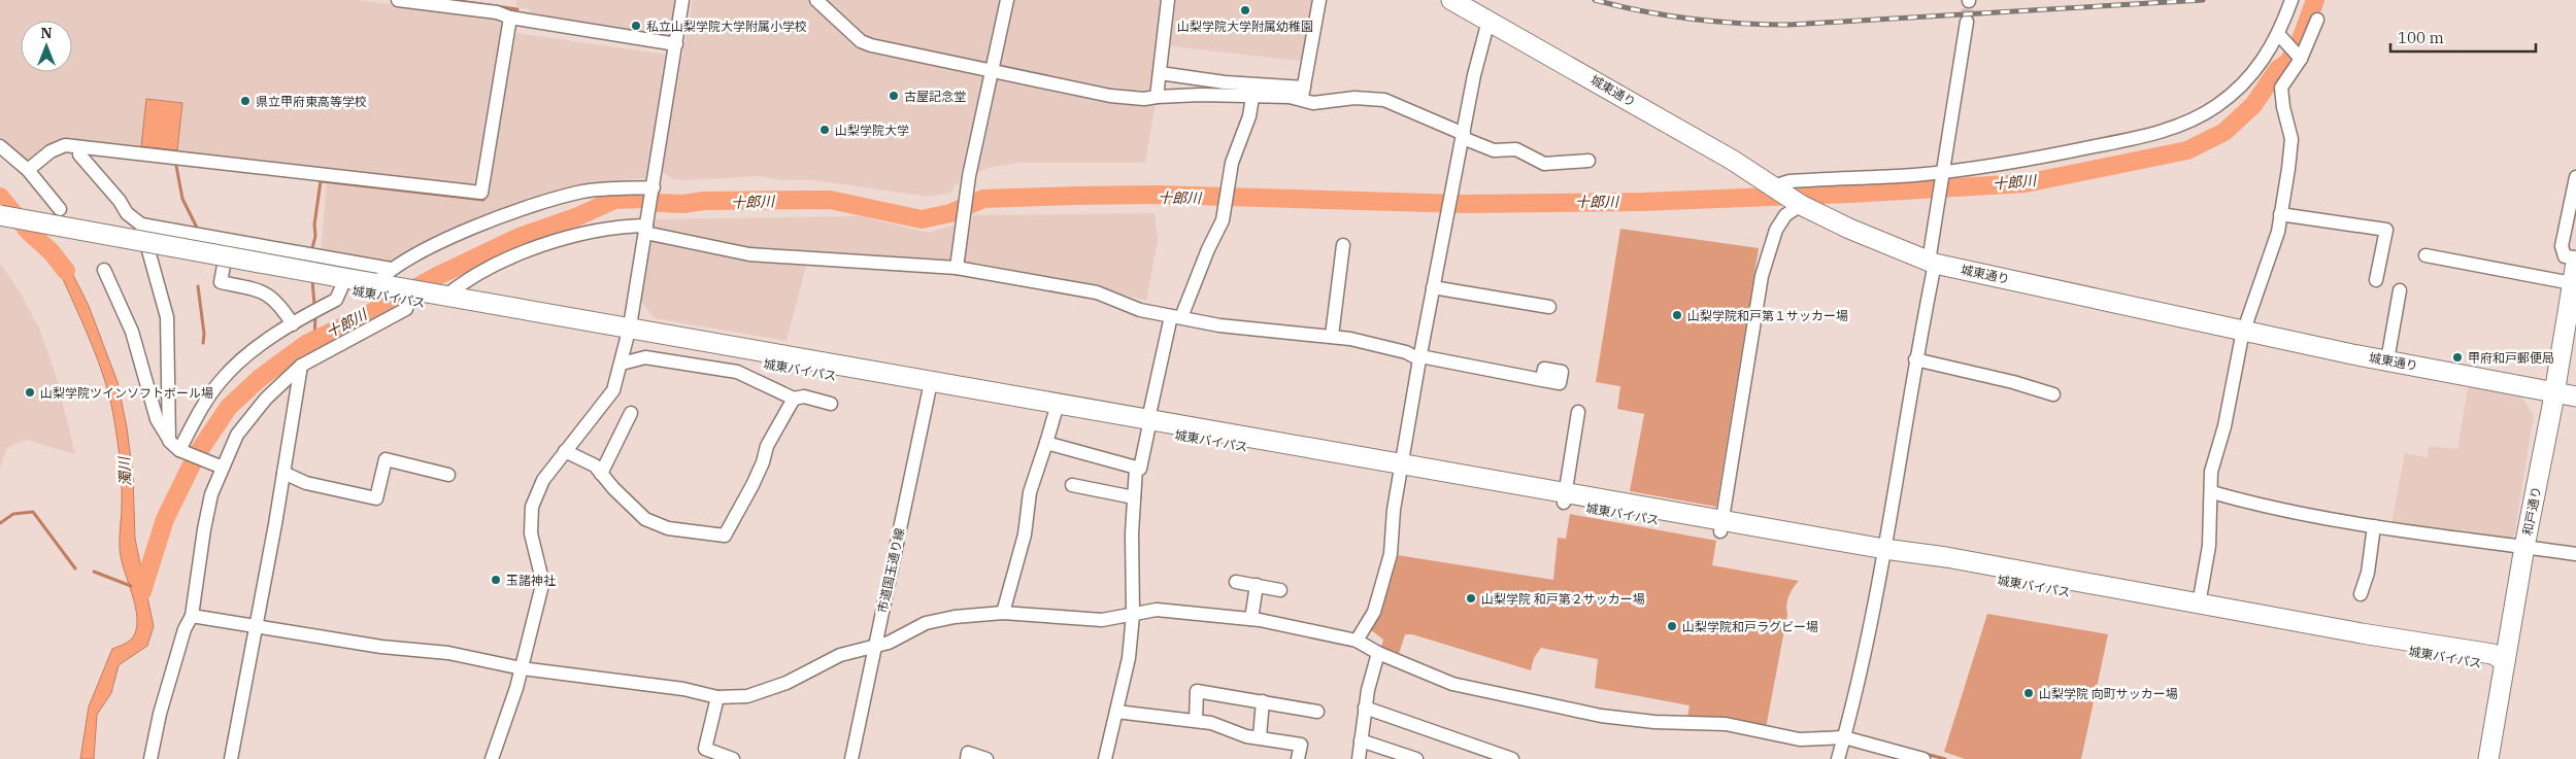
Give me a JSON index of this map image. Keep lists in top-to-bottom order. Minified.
{"streets":{"highway":["城東通り","城東バイパス","和戸通り"],"street":["市道国玉通り線"]},"crossings":[["城東通り","和戸通り"],["城東バイパス","和戸通り"],["城東バイパス","市道国玉通り線"]],"water":["十郎川","濁川"],"places":["山梨学院大学附属幼稚園","私立山梨学院大学附属小学校","古屋記念堂","県立甲府東高等学校","山梨学院大学","山梨学院和戸第１サッカー場","甲府和戸郵便局","山梨学院ツインソフトボール場","玉諸神社","山梨学院 和戸第２サッカー場","山梨学院和戸ラグビー場","山梨学院 向町サッカー場"],"scale_bar":"100 m","north":"top"}
